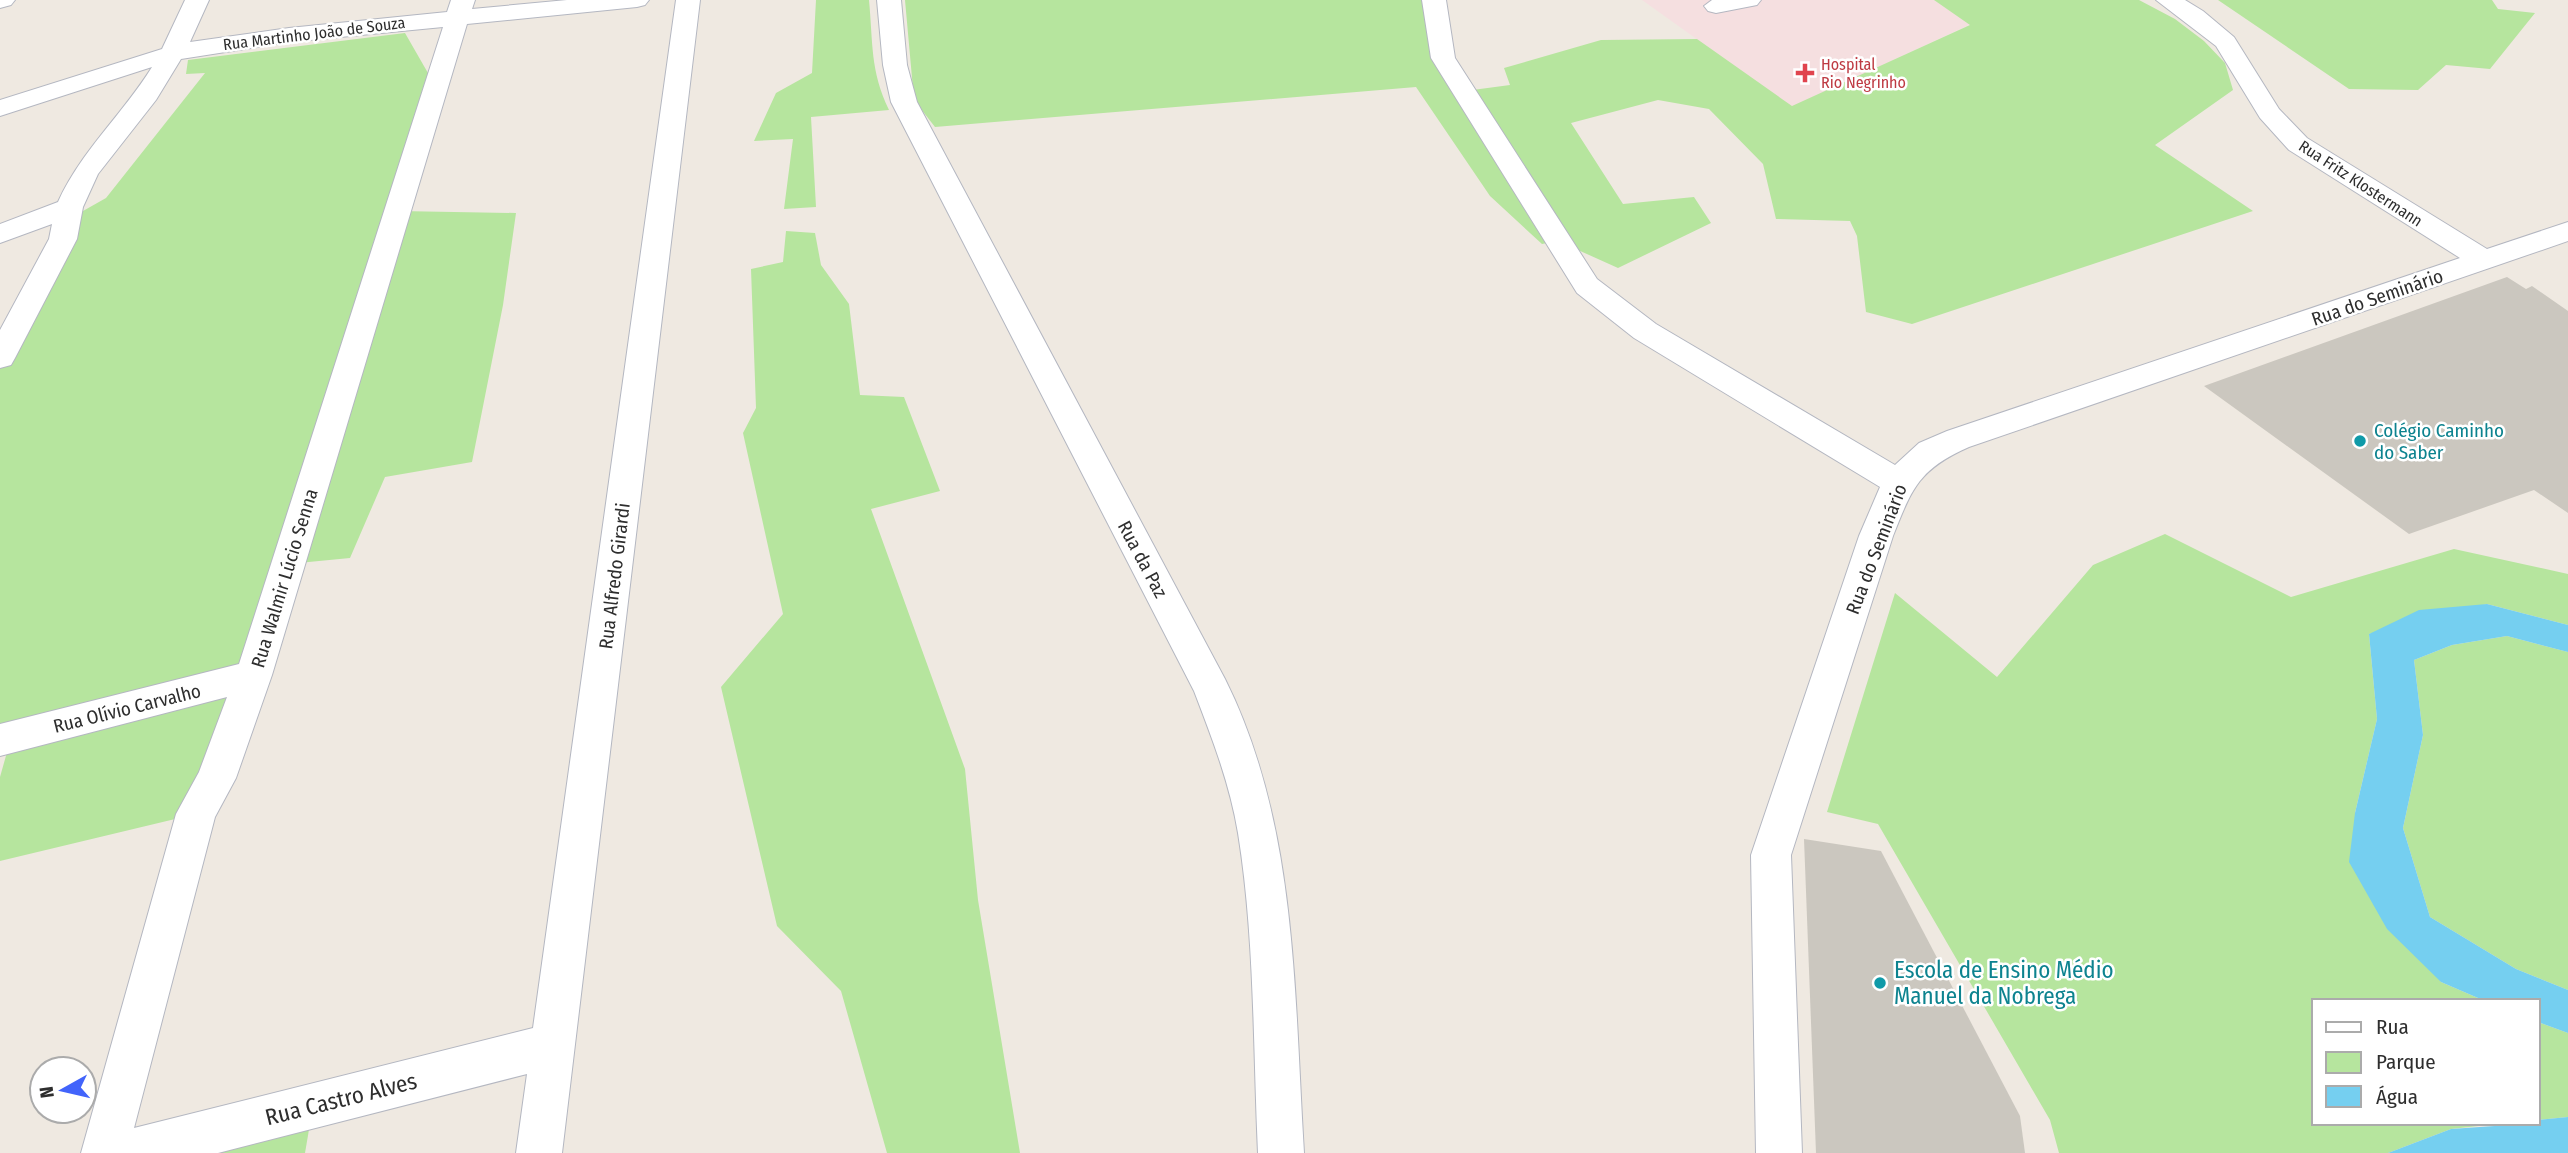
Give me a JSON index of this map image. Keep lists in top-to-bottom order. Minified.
{"streets":{"street":["Rua Martinho João de Souza","Rua Fritz Klostermann","Rua do Seminário","Rua da Paz","Rua Alfredo Girardi","Rua Walmir Lúcio Senna","Rua Olívio Carvalho","Rua Castro Alves"]},"crossings":[["Rua Martinho João de Souza","Rua Walmir Lúcio Senna"],["Rua Fritz Klostermann","Rua do Seminário"],["Rua Alfredo Girardi","Rua Castro Alves"],["Rua Walmir Lúcio Senna","Rua Olívio Carvalho"]],"places":{"health":["Hospital Rio Negrinho"],"other":["Colégio Caminho do Saber","Escola de Ensino Médio Manuel da Nobrega"]},"legend":["Rua","Parque","Água"],"north":"left"}
